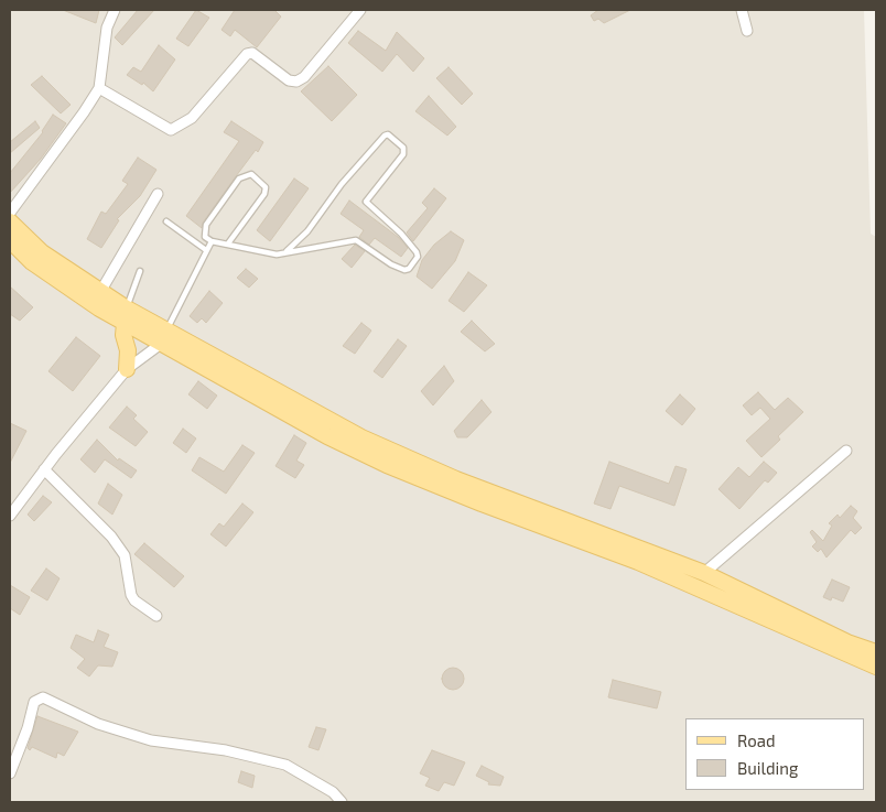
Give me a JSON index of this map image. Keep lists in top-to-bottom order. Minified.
{"legend":["Road","Building"]}
